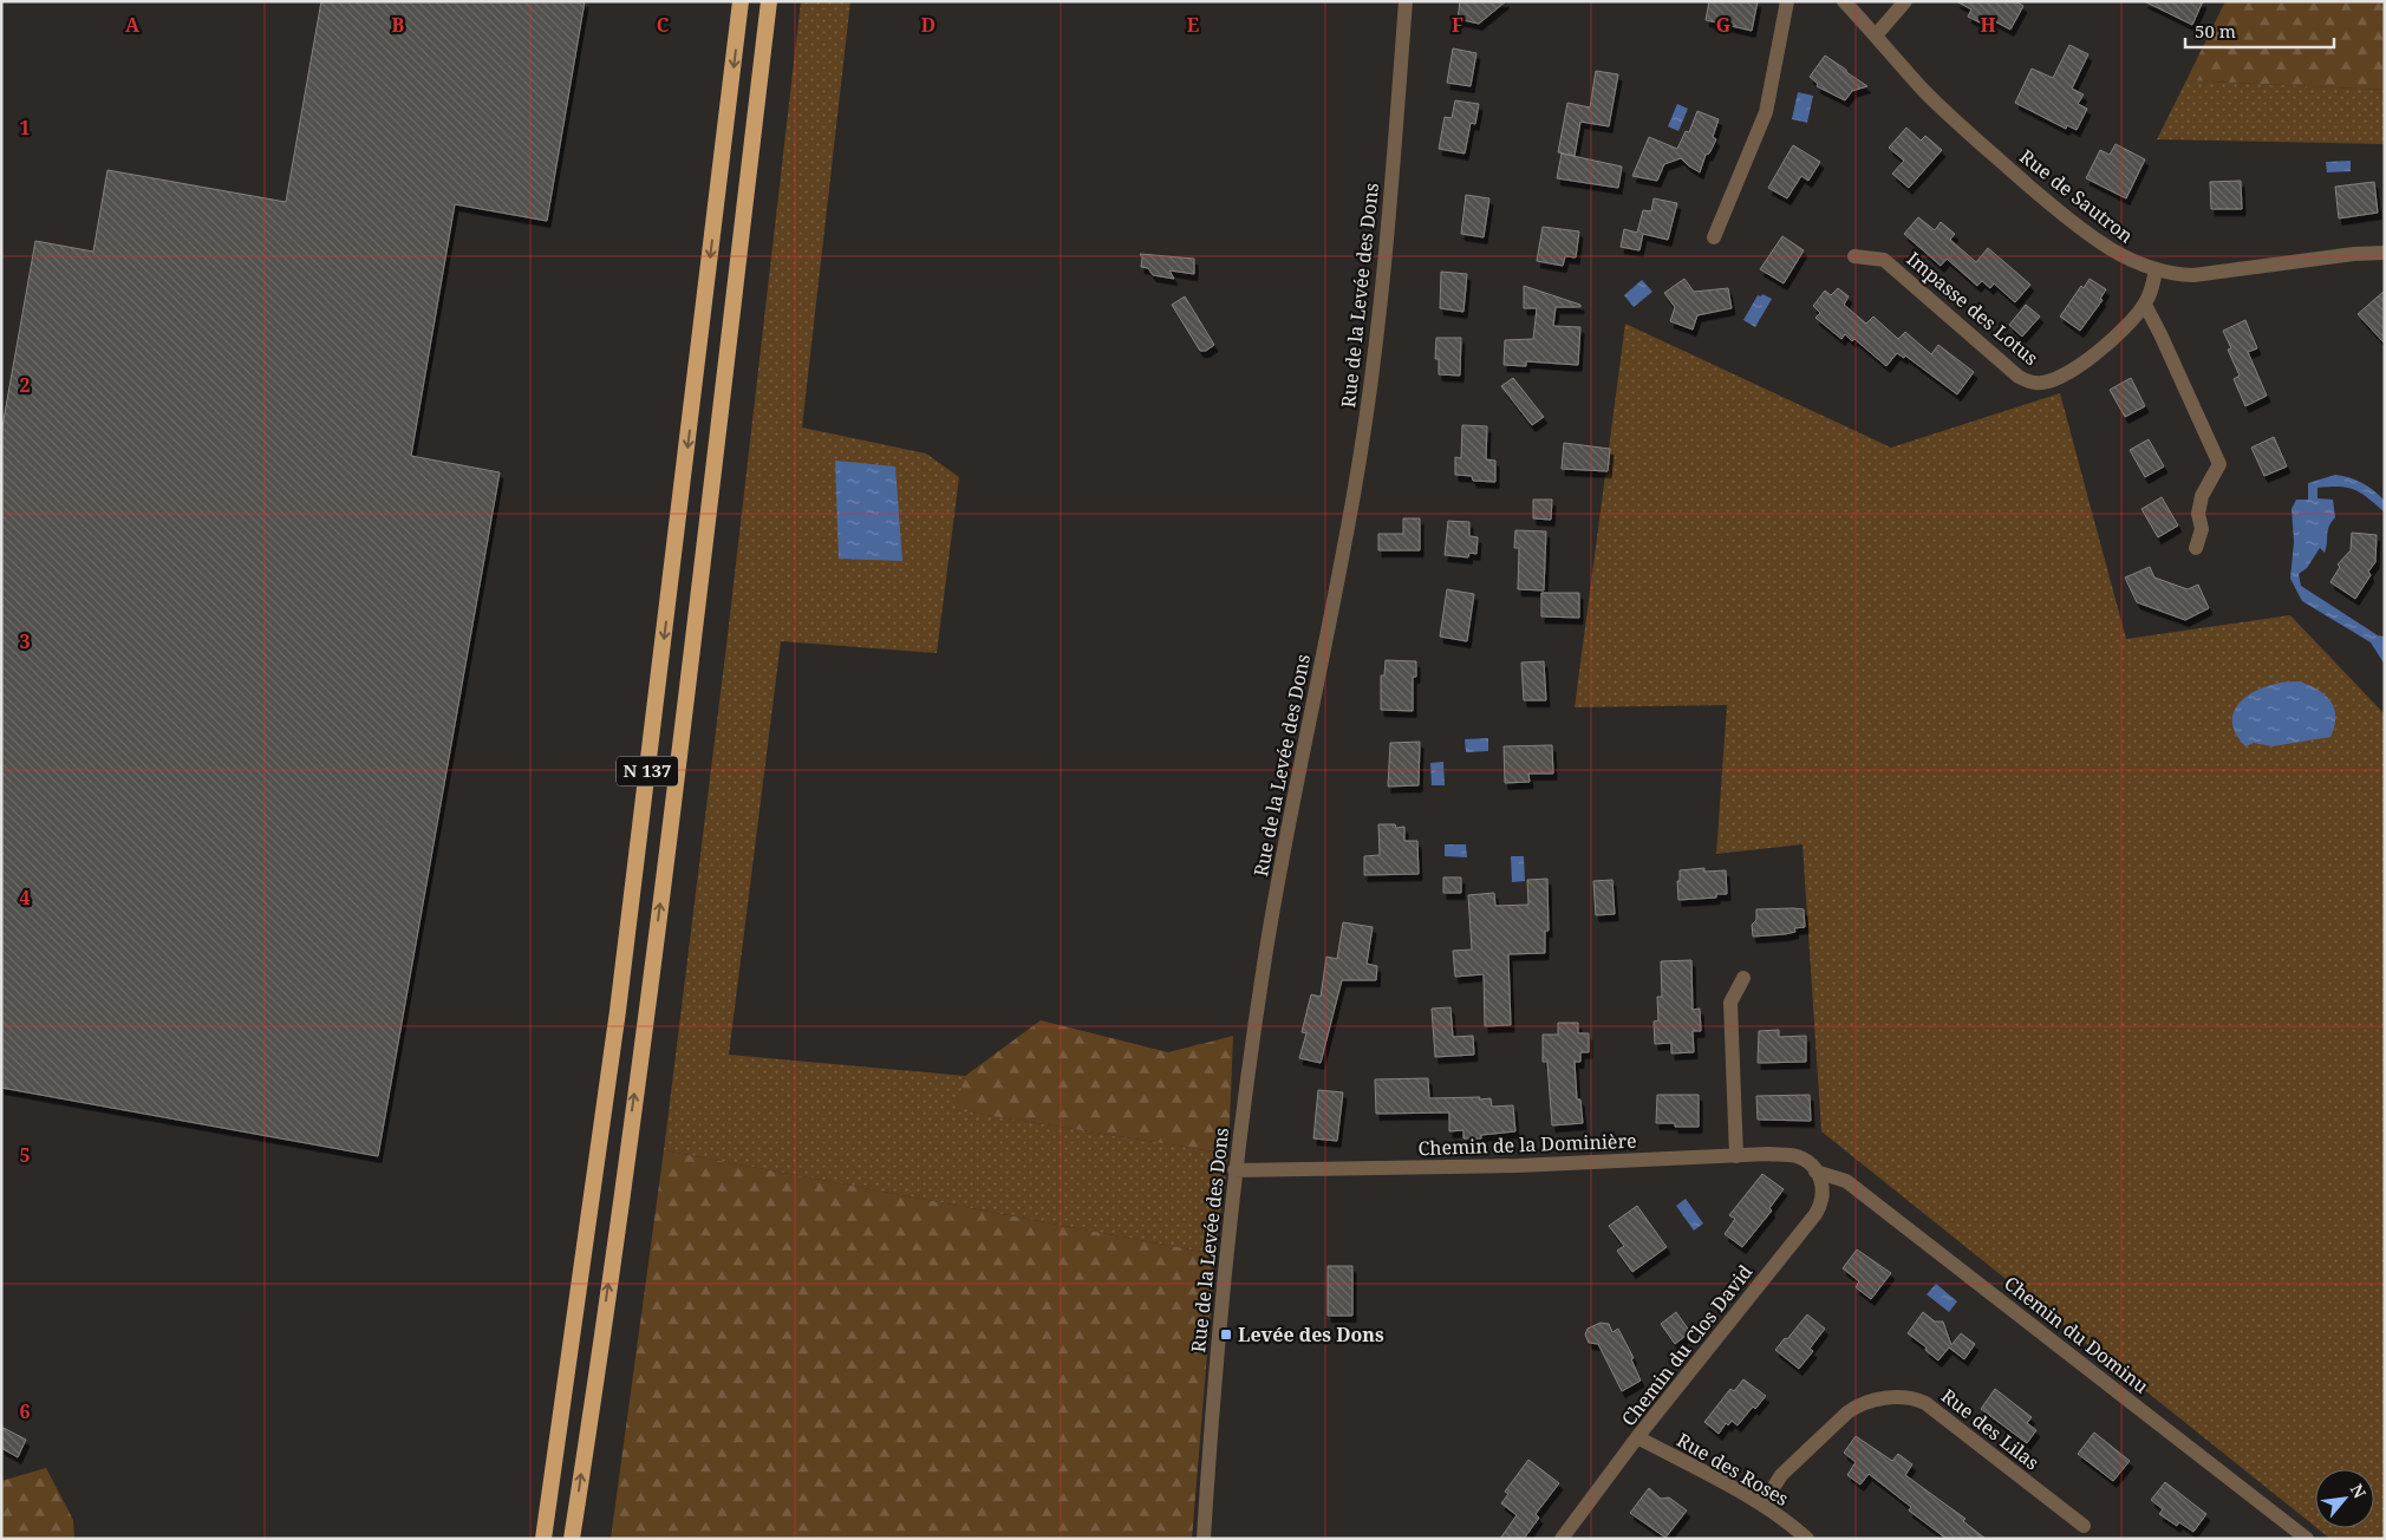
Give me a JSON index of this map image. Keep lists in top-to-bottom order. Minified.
{"streets":{"highway":["N 137"],"street":["Rue de Sautron","Rue de la Levée des Dons","Impasse des Lotus","Chemin de la Dominière","Chemin du Dominu","Chemin du Clos David","Rue des Lilas","Rue des Roses"]},"crossings":[["Rue de Sautron","Impasse des Lotus"],["Rue de la Levée des Dons","Chemin de la Dominière"],["Chemin de la Dominière","Chemin du Dominu"],["Chemin de la Dominière","Chemin du Clos David"],["Chemin du Dominu","Chemin du Clos David"],["Chemin du Clos David","Rue des Roses"],["Rue des Lilas","Rue des Roses"]],"places":{"transit":["Levée des Dons"]},"scale_bar":"50 m","north":"top right","grid":{"columns":["A","B","C","D","E","F","G","H"],"rows":["1","2","3","4","5","6"]}}
